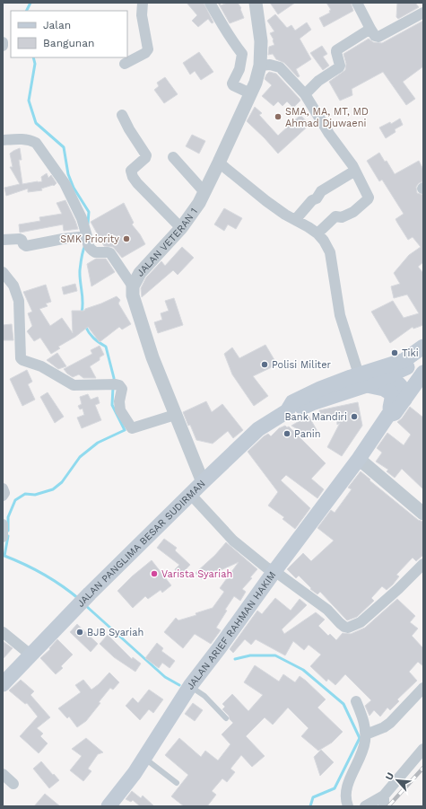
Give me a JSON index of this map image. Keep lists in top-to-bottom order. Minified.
{"streets":{"main road":["JALAN PANGLIMA BESAR SUDIRMAN","JALAN ARIEF RAHMAN HAKIM"],"street":["JALAN VETERAN 1"]},"crossings":[["JALAN VETERAN 1","JALAN PANGLIMA BESAR SUDIRMAN"]],"places":["SMA, MA, MT, MD Ahmad Djuwaeni","SMK Priority","Tiki","Polisi Militer","Bank Mandiri","Panin","Varista Syariah","BJB Syariah"],"legend":["Jalan","Bangunan"],"north":"top left"}
